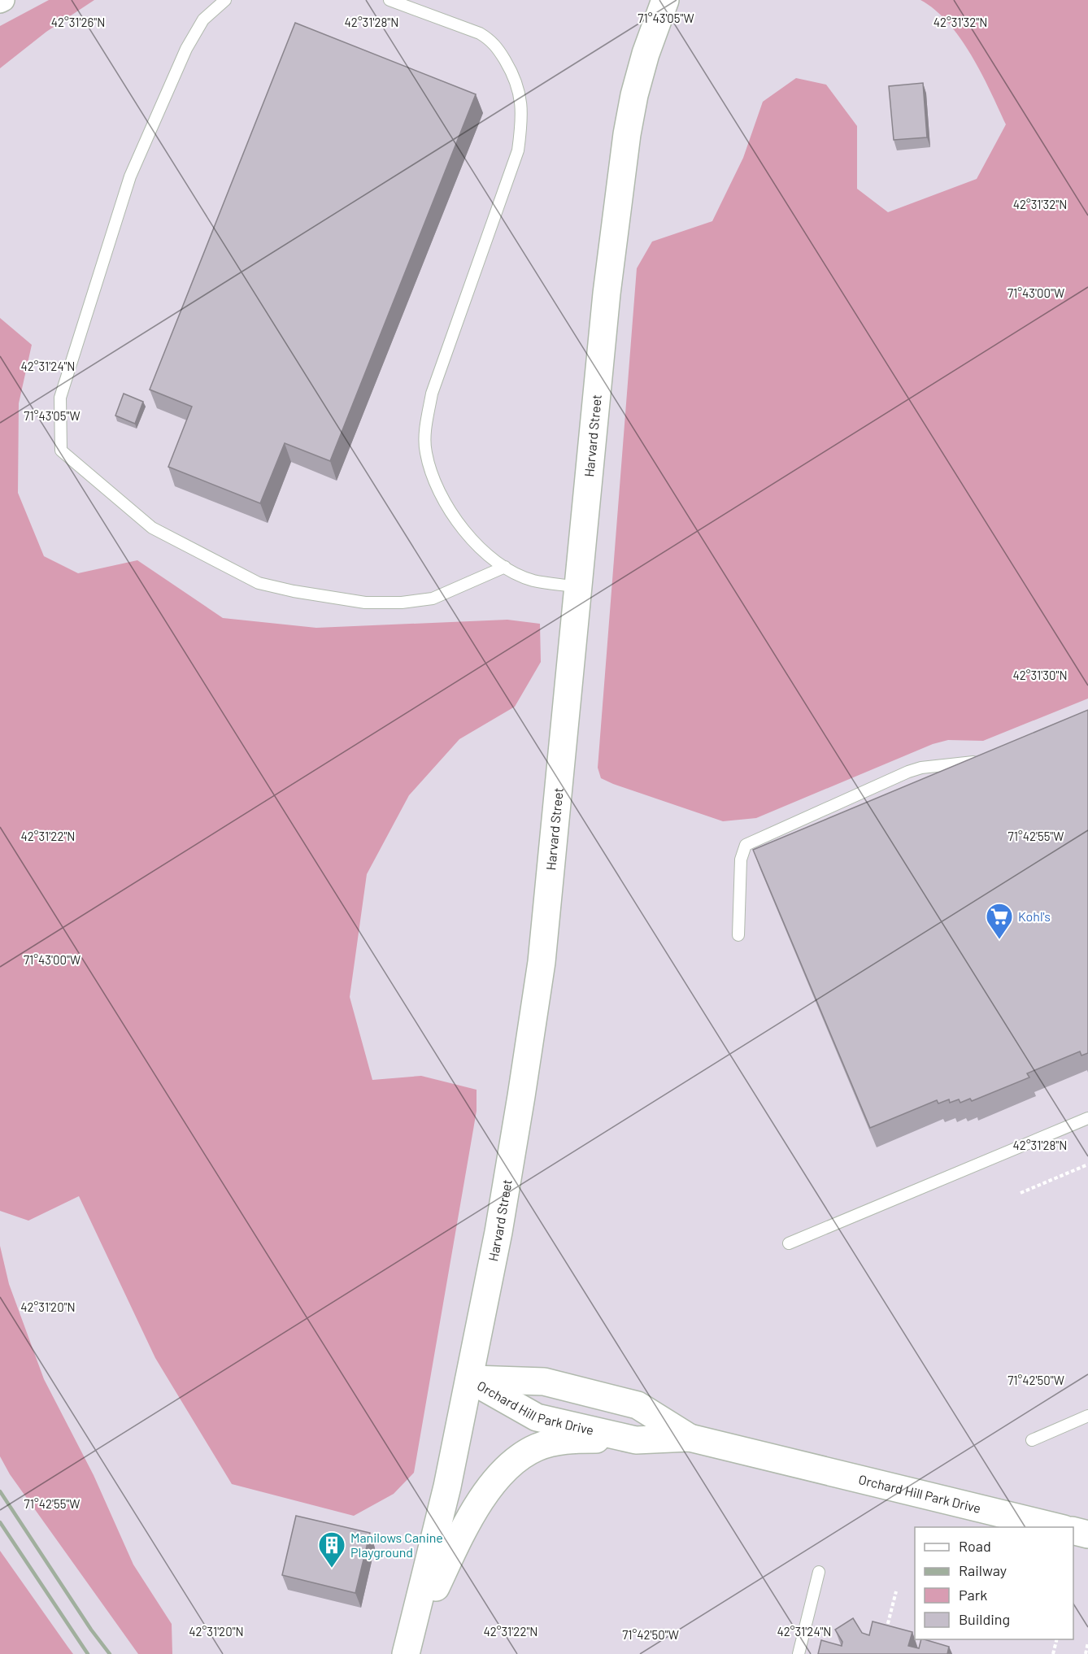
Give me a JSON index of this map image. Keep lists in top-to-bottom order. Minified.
{"streets":{"main road":["Harvard Street","Orchard Hill Park Drive"]},"crossings":[["Harvard Street","Orchard Hill Park Drive"]],"places":{"supermarket":["Kohl's"],"building":["Manilows Canine Playground"]},"legend":["Road","Railway","Park","Building"],"coordinates":["71°43'05\"W","42°31'28\"N","42°31'32\"N","42°31'26\"N","71°43'00\"W","42°31'24\"N","42°31'30\"N","71°42'55\"W","42°31'22\"N","42°31'20\"N","71°42'50\"W"]}
